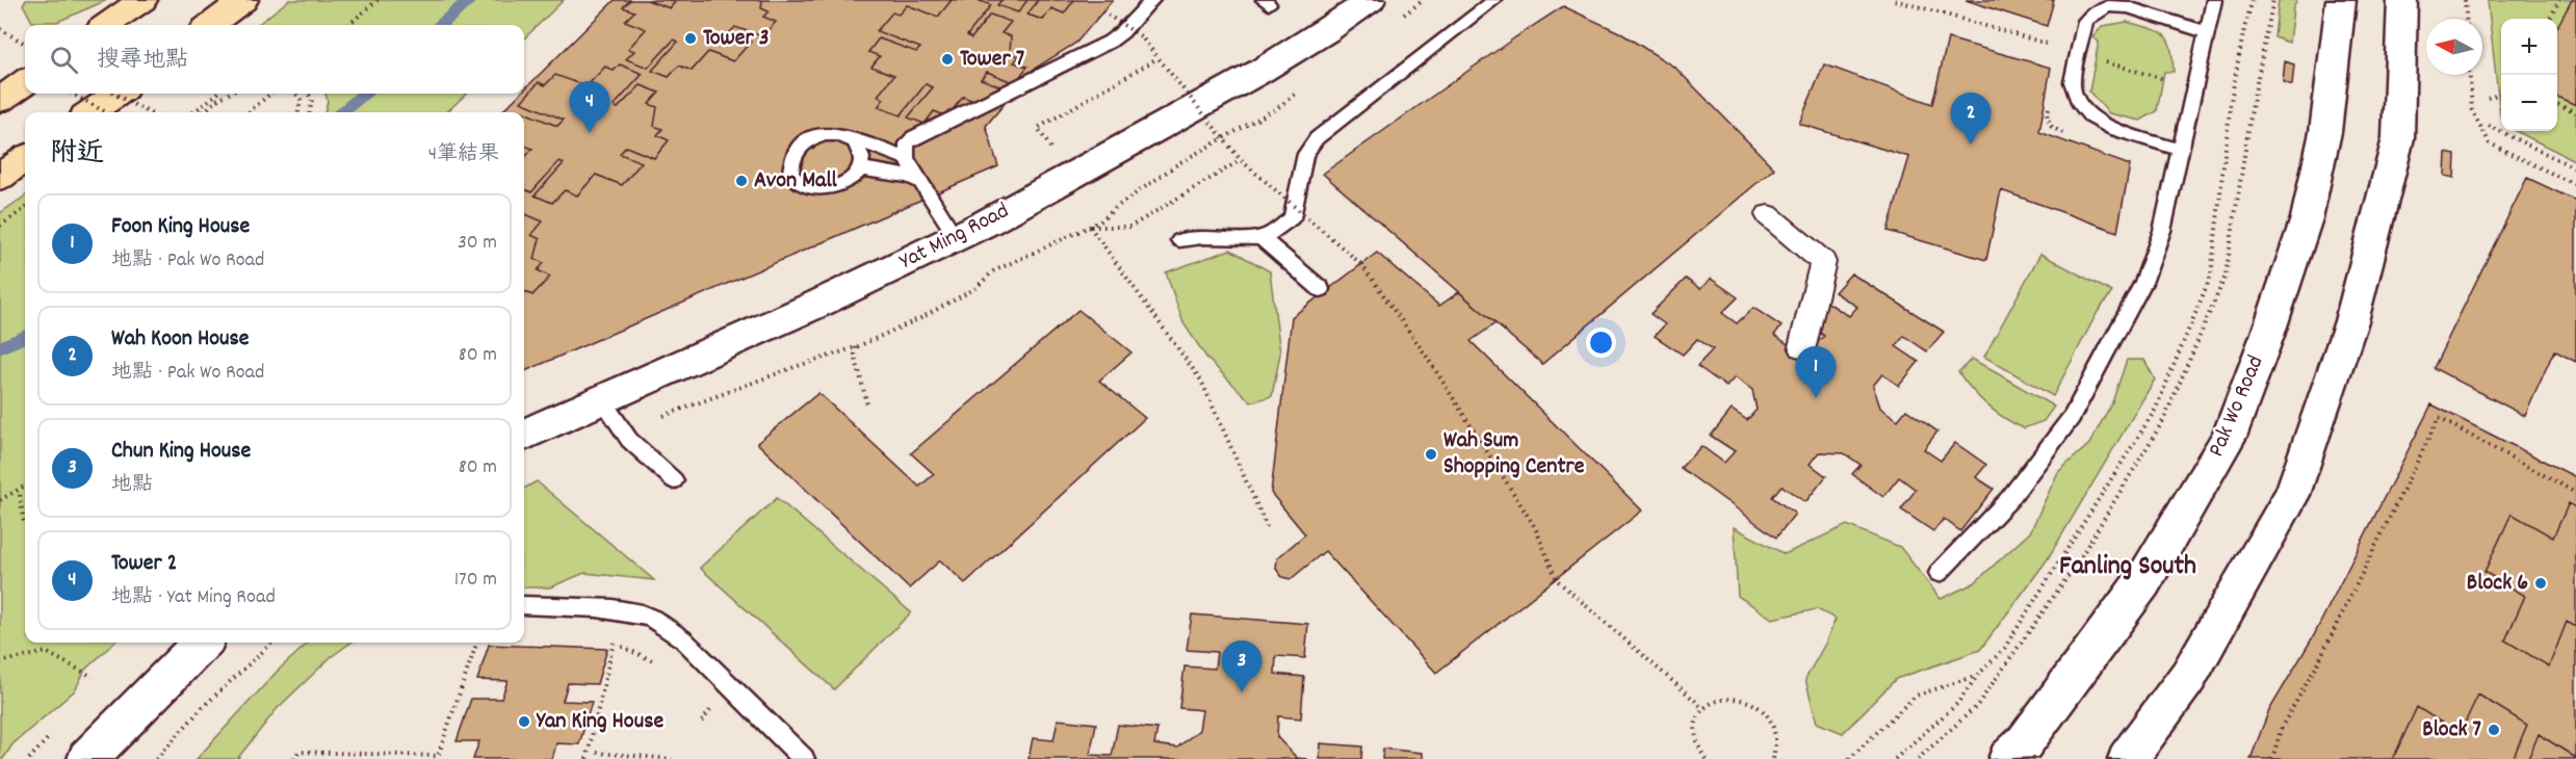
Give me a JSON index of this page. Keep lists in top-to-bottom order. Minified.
{"streets":{"main road":["Yat Ming Road","Pak Wo Road"]},"districts":["Fanling South"],"places":["Tower 3","Tower 7","Avon Mall","Wah Sum Shopping Centre","Block 6","Yan King House","Block 7"],"north":"left","page":{"map_buttons":["+","−"],"search":"搜尋地點","pins":["4","2","1","3"],"heading":["附近","4筆結果"],"list":[{"mark":"1","name":"Foon King House","note":"地點 · Pak Wo Road","value":"30 m"},{"mark":"2","name":"Wah Koon House","note":"地點 · Pak Wo Road","value":"80 m"},{"mark":"3","name":"Chun King House","note":"地點","value":"80 m"},{"mark":"4","name":"Tower 2","note":"地點 · Yat Ming Road","value":"170 m"}]}}
